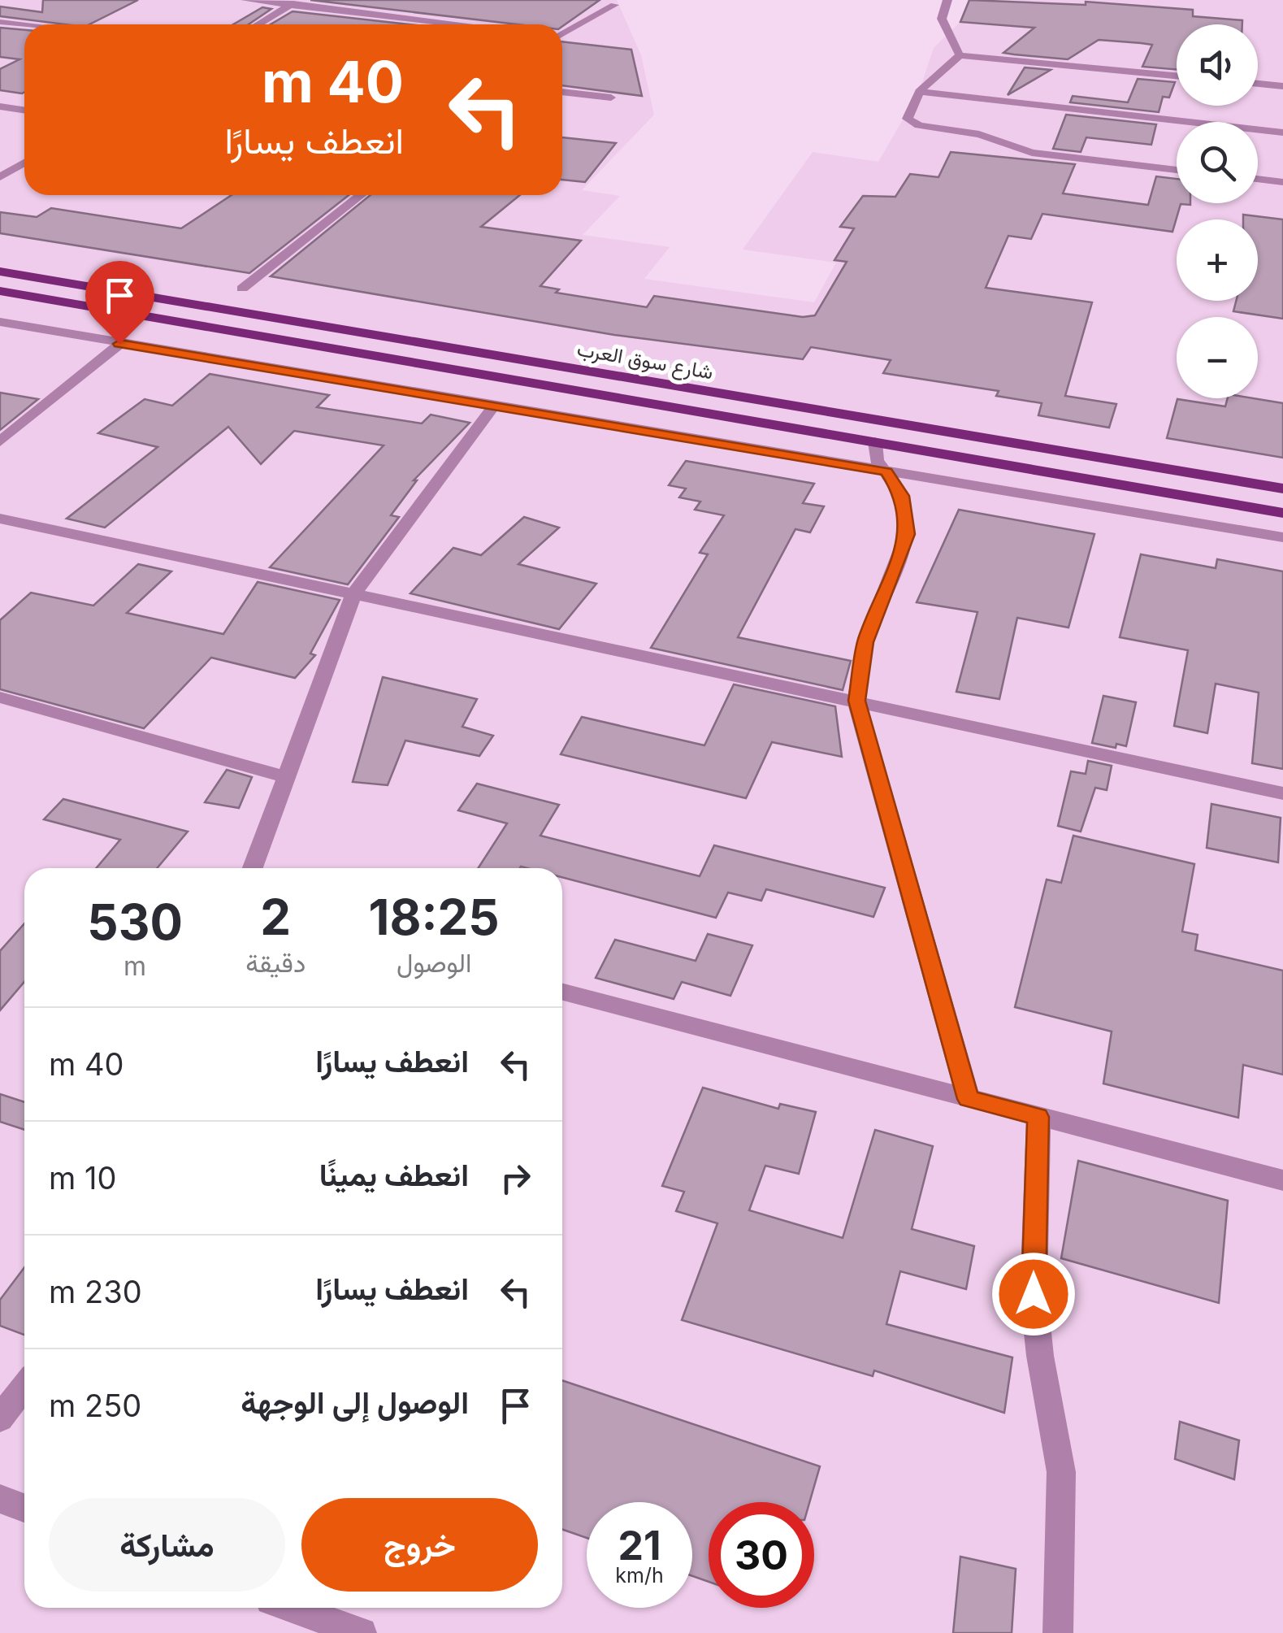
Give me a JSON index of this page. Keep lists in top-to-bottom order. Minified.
{"streets":{"main road":["شارع سوق العرب"]},"page":{"map_buttons":["+","−"],"turn":["40 m","انعطف يسارًا"],"eta":["18:25","الوصول","2","دقيقة","530","m"],"list":[{"name":"انعطف يسارًا","value":"40 m"},{"name":"انعطف يمينًا","value":"10 m"},{"name":"انعطف يسارًا","value":"230 m"},{"name":"الوصول إلى الوجهة","value":"250 m"}],"buttons":["خروج","مشاركة"],"speed":"21 km/h","limit":"30"}}
